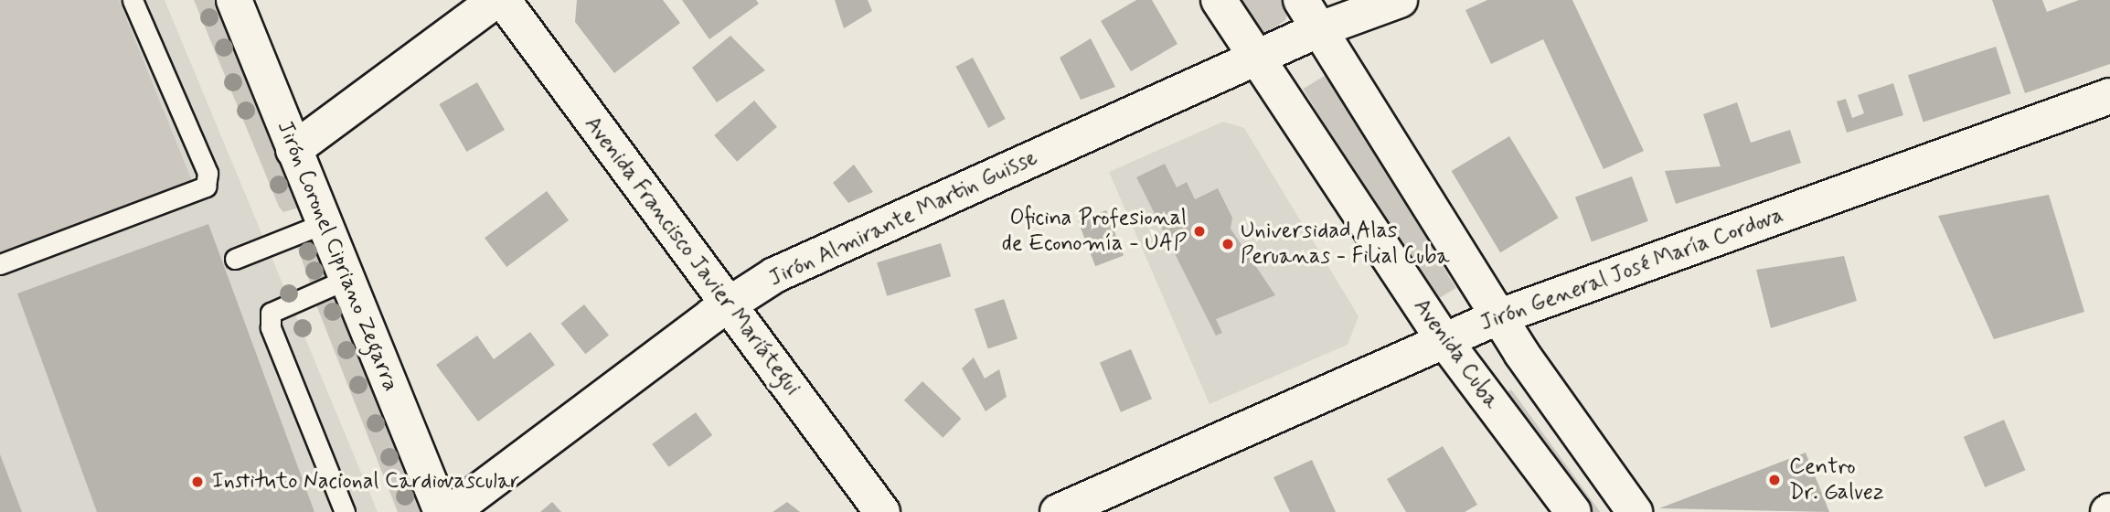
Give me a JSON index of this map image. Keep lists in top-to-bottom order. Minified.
{"streets":{"street":["Jirón Almirante Martin Guisse","Jirón Coronel Cipriano Zegarra","Avenida Francisco Javier Mariátegui","Jirón General José María Cordova","Avenida Cuba"]},"crossings":[["Jirón Almirante Martin Guisse","Avenida Francisco Javier Mariátegui"],["Jirón Almirante Martin Guisse","Avenida Cuba"],["Jirón General José María Cordova","Avenida Cuba"]],"places":["Oficina Profesional de Economía - UAP","Universidad Alas Peruanas - Filial Cuba","Centro Dr. Galvez","Instituto Nacional Cardiovascular"]}
